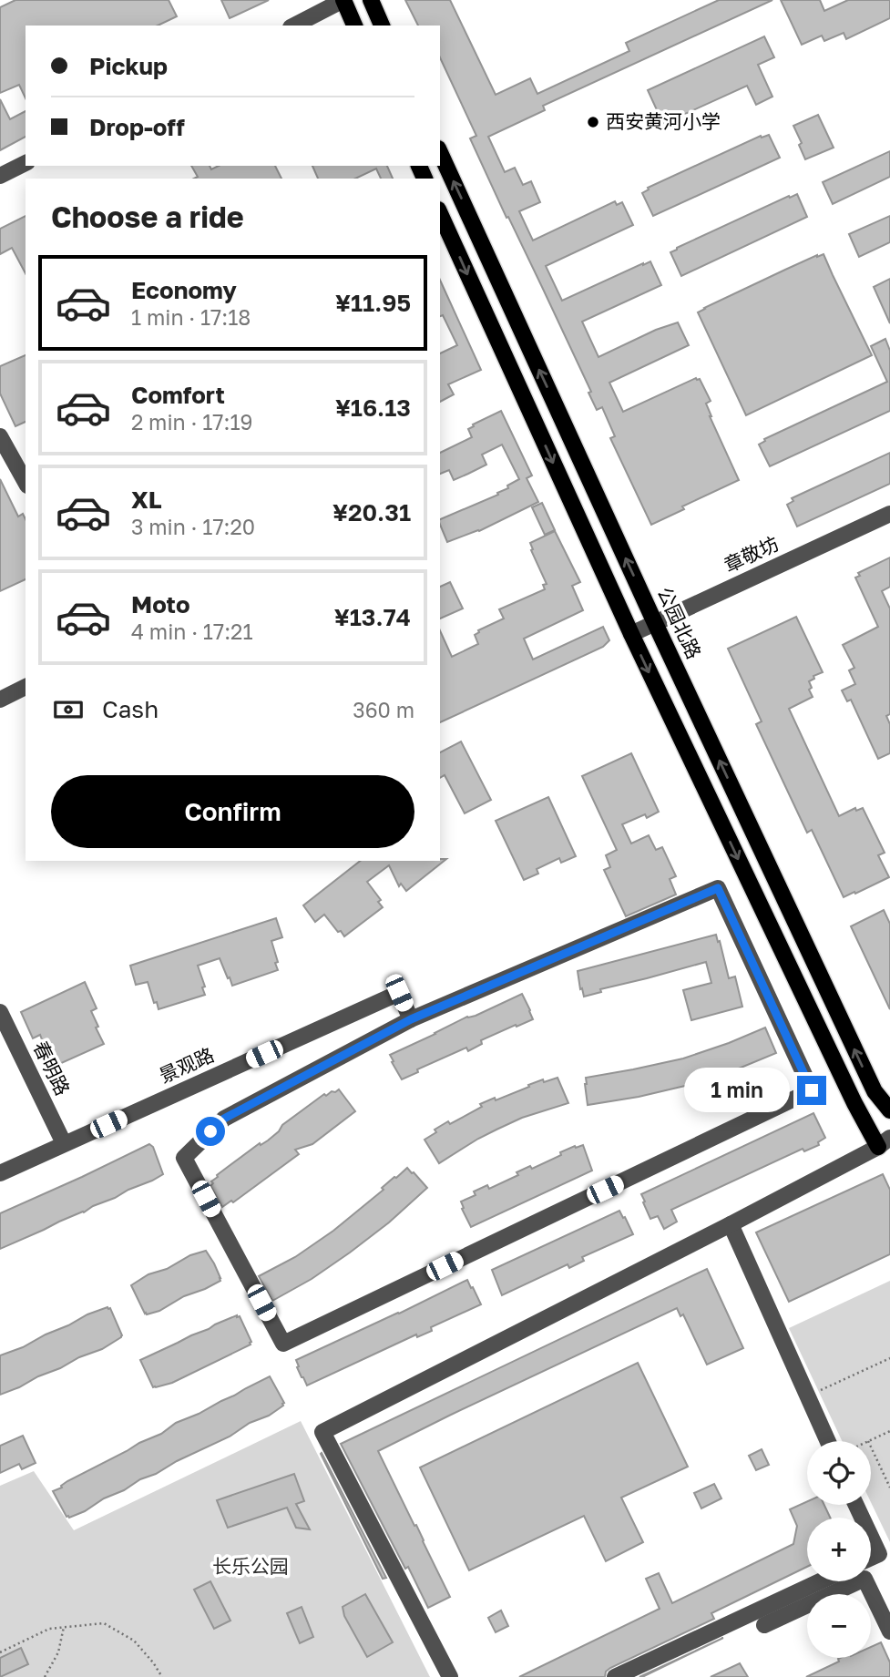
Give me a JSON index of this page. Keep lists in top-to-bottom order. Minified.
{"streets":{"main road":["公园北路"],"street":["章敬坊","景观路","春明路"]},"crossings":[["章敬坊","公园北路"],["景观路","春明路"]],"parks":["长乐公园"],"places":["西安黄河小学"],"page":{"banner":["Pickup","Drop-off"],"heading":"Choose a ride","list":[{"name":"Economy","note":"1 min · 17:18","value":"¥11.95"},{"name":"Comfort","note":"2 min · 17:19","value":"¥16.13"},{"name":"XL","note":"3 min · 17:20","value":"¥20.31"},{"name":"Moto","note":"4 min · 17:21","value":"¥13.74"}],"pay":["Cash","360 m"],"buttons":"Confirm","bubble":"1 min","map_buttons":["+","−"]}}
